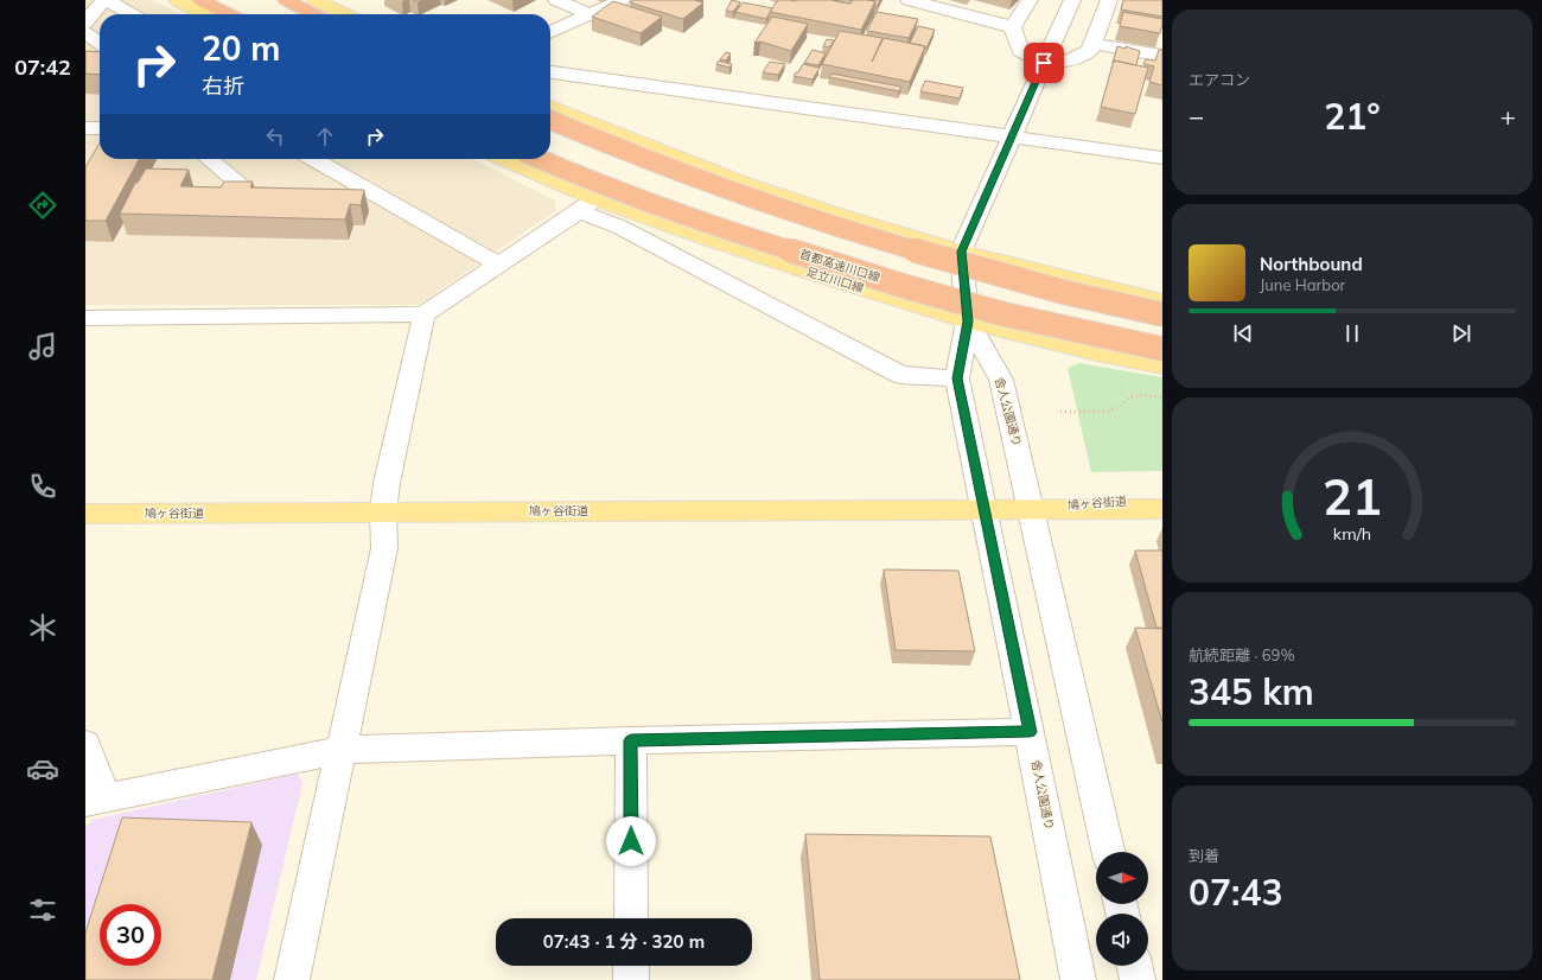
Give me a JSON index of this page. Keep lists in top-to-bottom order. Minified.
{"streets":{"highway":["首都高速川口線"],"main road":["足立川口線","鳩ヶ谷街道"],"street":["舎人公園通り"]},"crossings":[["足立川口線","舎人公園通り"],["舎人公園通り","鳩ヶ谷街道"]],"north":"right","page":{"tabs":"07:42","tile":["エアコン",["航続距離 · 69%","345 km"],["到着","07:43"]],"turn":["20 m","右折"],"heat":["−","21°","+"],"song":["Northbound","June Harbor"],"limit":"30","trip":"07:43 · 1 分 · 320 m","gauge":["21","km/h"]}}
